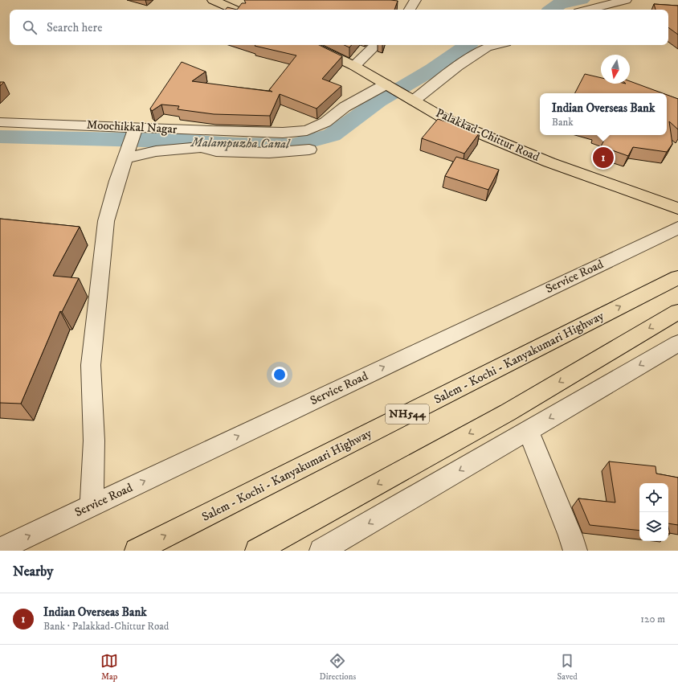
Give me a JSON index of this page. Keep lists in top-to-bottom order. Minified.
{"streets":{"main road":["Palakkad-Chittur Road","Salem - Kochi - Kanyakumari Highway","NH544"],"street":["Moochikkal Nagar","Service Road"]},"crossings":[["Moochikkal Nagar","Palakkad-Chittur Road"]],"water":["Malampuzha Canal"],"north":"bottom","page":{"search":"Search here","popup":["Indian Overseas Bank","Bank"],"pins":"1","heading":"Nearby","list":[{"mark":"1","name":"Indian Overseas Bank","note":"Bank · Palakkad-Chittur Road","value":"120 m"}],"nav":["Map","Directions","Saved"]}}
